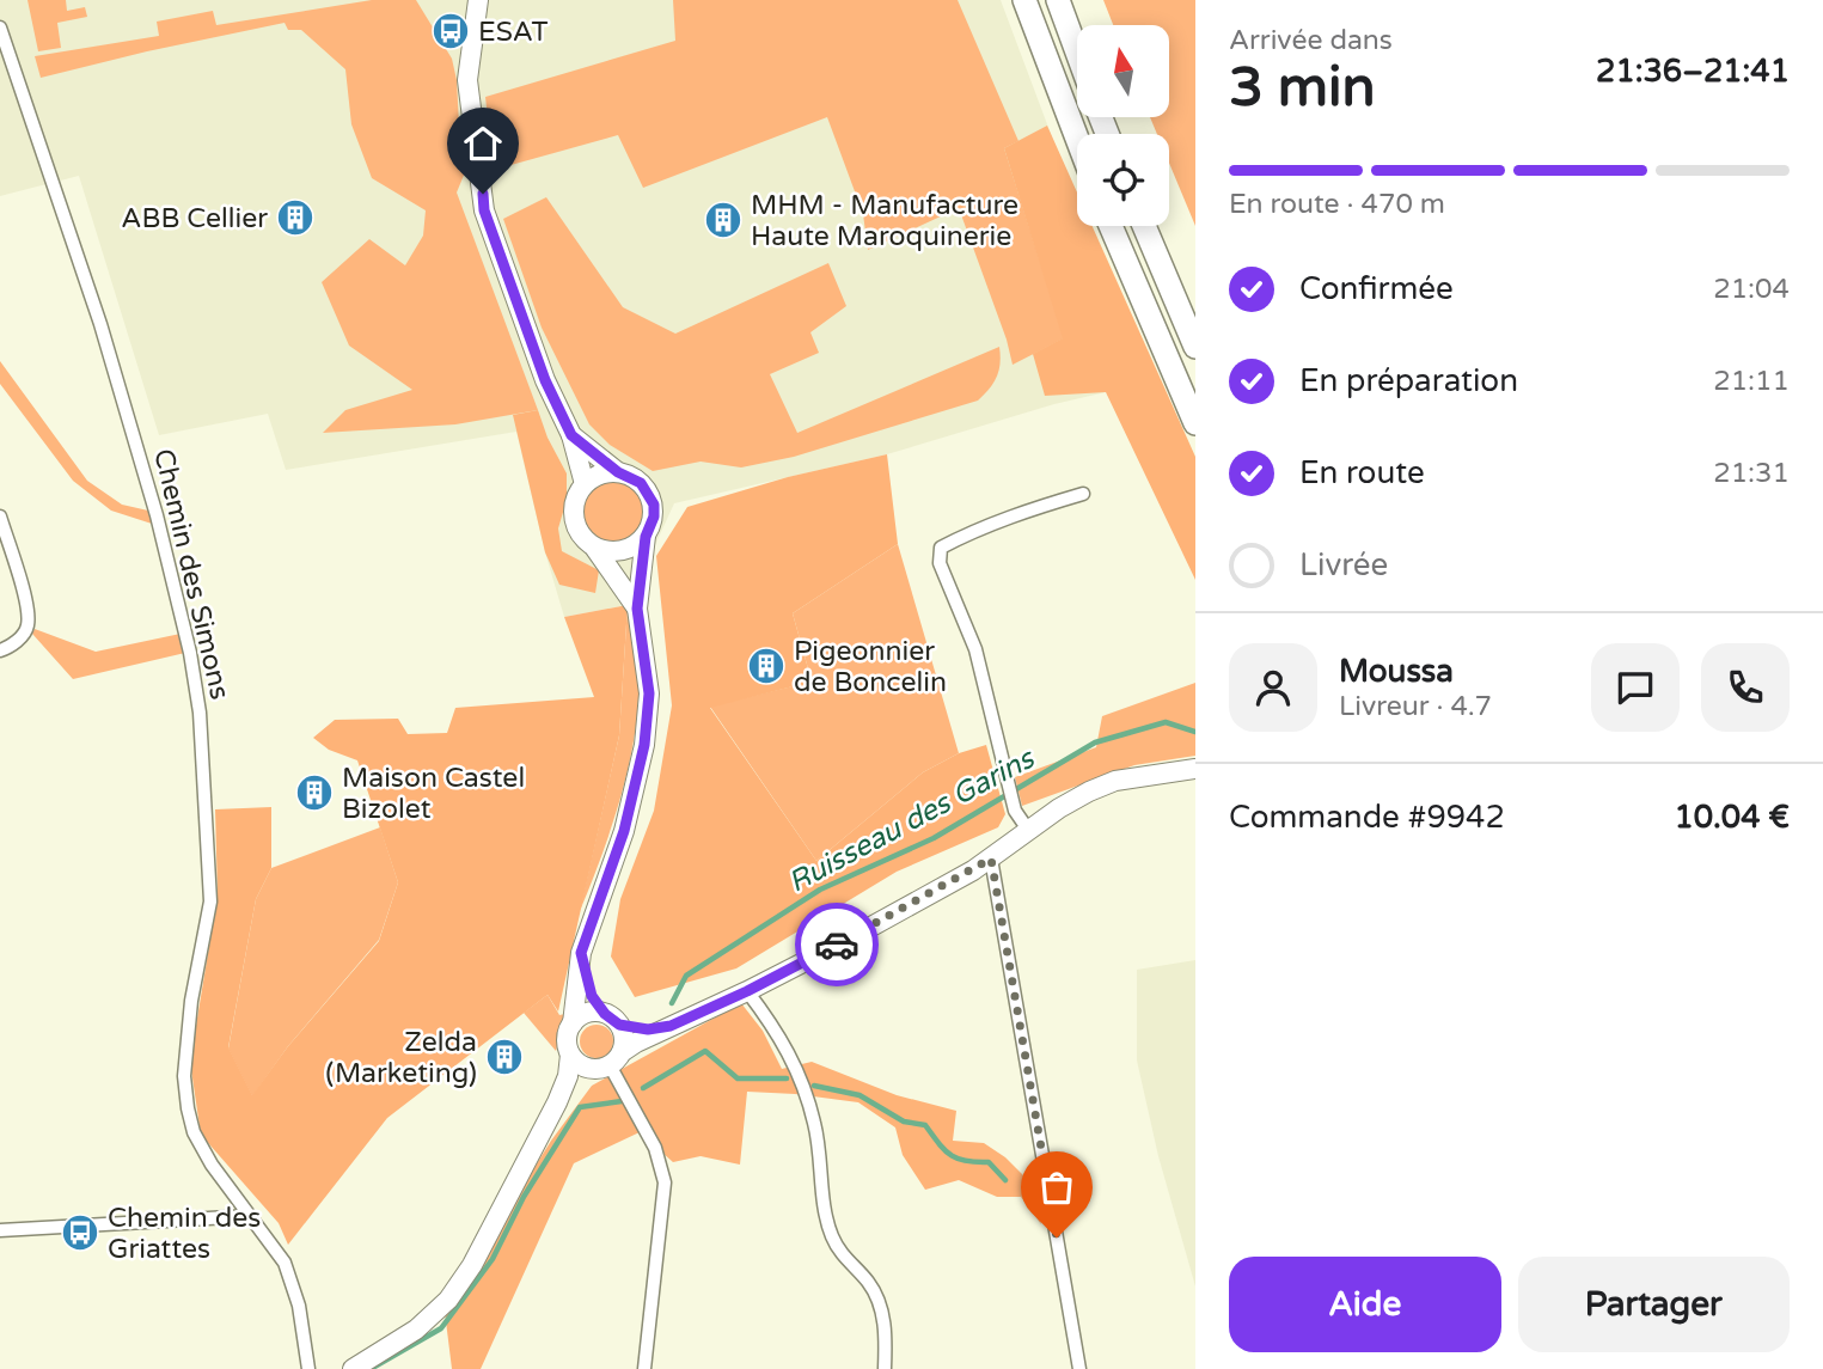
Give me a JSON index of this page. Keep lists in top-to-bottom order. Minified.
{"streets":{"street":["Chemin des Simons"]},"water":["Ruisseau des Garins"],"places":{"bus stop":["ESAT","Chemin des Griattes"],"building":["ABB Cellier","MHM - Manufacture Haute Maroquinerie","Pigeonnier de Boncelin","Maison Castel Bizolet","Zelda (Marketing)"]},"north":"top","page":{"heading":["3 min","Arrivée dans","21:36–21:41"],"panel":["Moussa","Livreur · 4.7","Commande #9942","10.04 €"],"bar":"En route · 470 m","list":[["Confirmée","21:04"],["En préparation","21:11"],["En route","21:31"],"Livrée"],"buttons":["Aide","Partager"]}}
